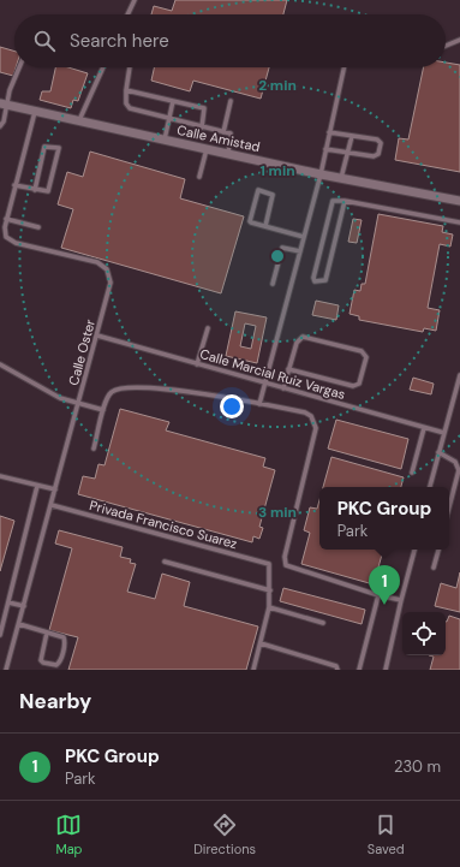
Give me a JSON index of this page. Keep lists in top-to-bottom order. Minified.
{"streets":{"street":["Calle Amistad"],"lane":["Calle Oster","Calle Marcial Ruiz Vargas","Privada Francisco Suarez"]},"crossings":[["Calle Amistad","Calle Oster"],["Calle Oster","Calle Marcial Ruiz Vargas"],["Calle Oster","Privada Francisco Suarez"]],"page":{"search":"Search here","popup":["PKC Group","Park"],"pins":"1","heading":"Nearby","list":[{"mark":"1","name":"PKC Group","note":"Park","value":"230 m"}],"nav":["Map","Directions","Saved"]},"rings":["2 min","1 min","3 min"]}
